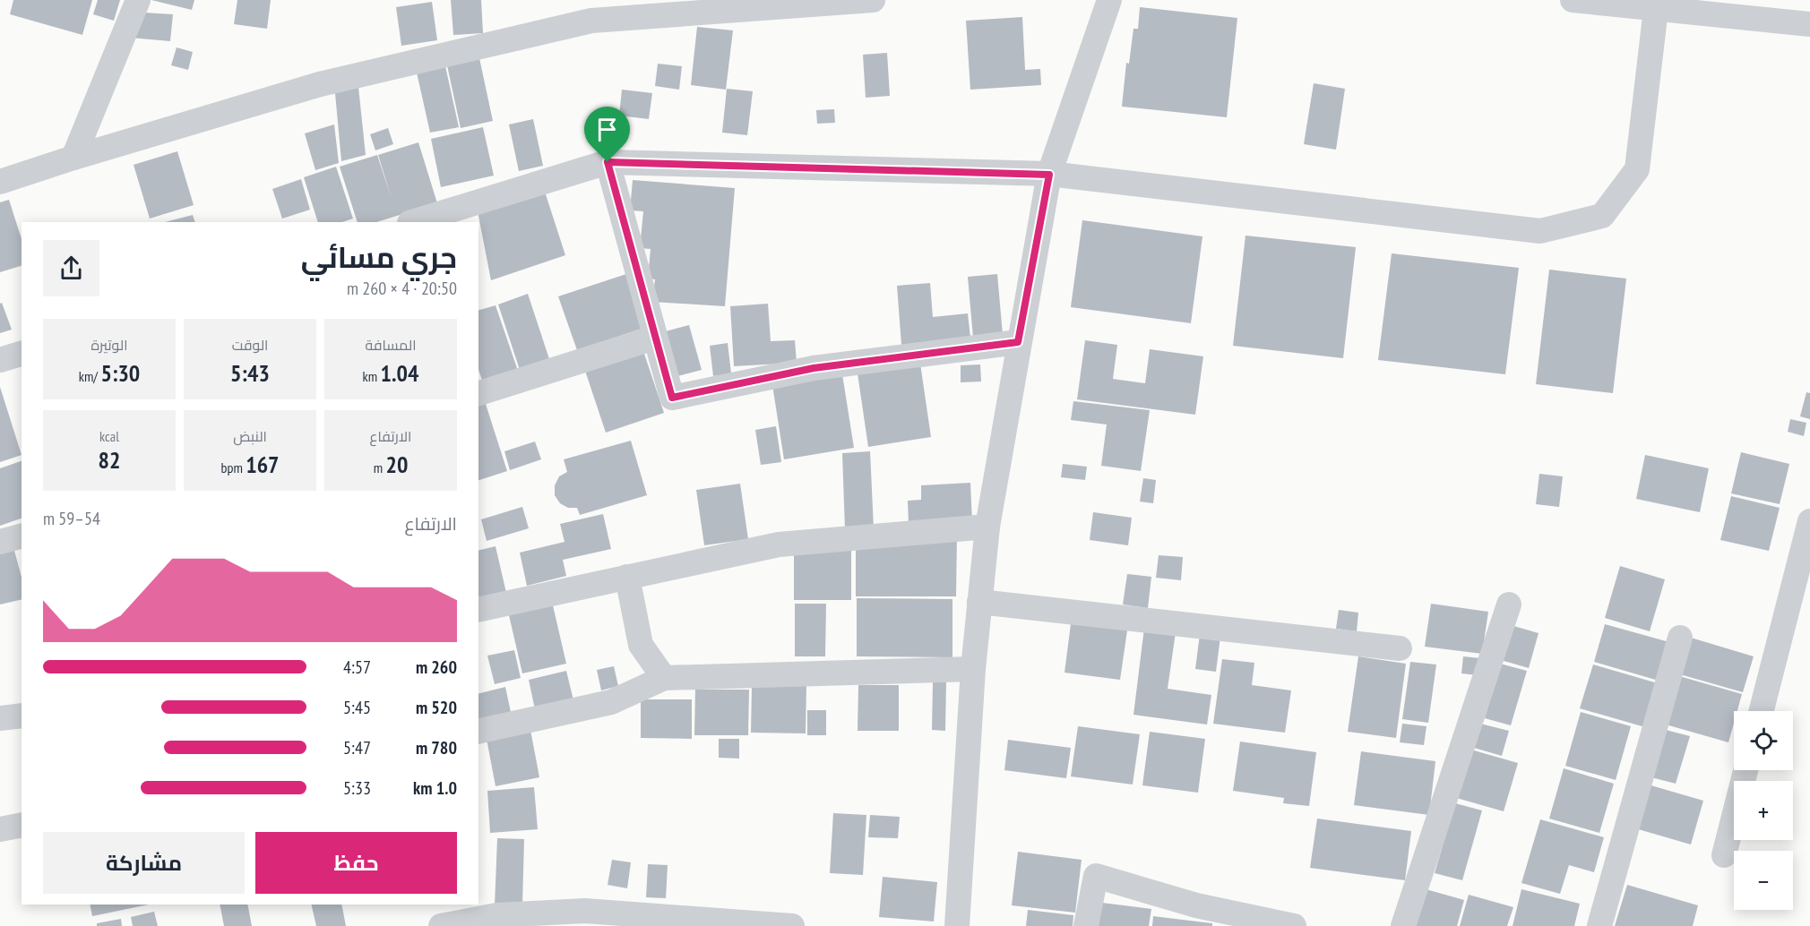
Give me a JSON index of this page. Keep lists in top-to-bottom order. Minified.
{"page":{"heading":["جري مسائي","20:50 · 4 × 260 m"],"stats":[["المسافة","1.04 km"],["الوقت","5:43"],["الوتيرة","5:30 /km"],["الارتفاع","20 m"],["النبض","167 bpm"],["kcal","82"]],"chart":["الارتفاع","54–59 m"],"list":[{"name":"260 m","note":"4:57"},{"name":"520 m","note":"5:45"},{"name":"780 m","note":"5:47"},{"name":"1.0 km","note":"5:33"}],"map_buttons":["+","−"],"buttons":["حفظ","مشاركة"]}}
